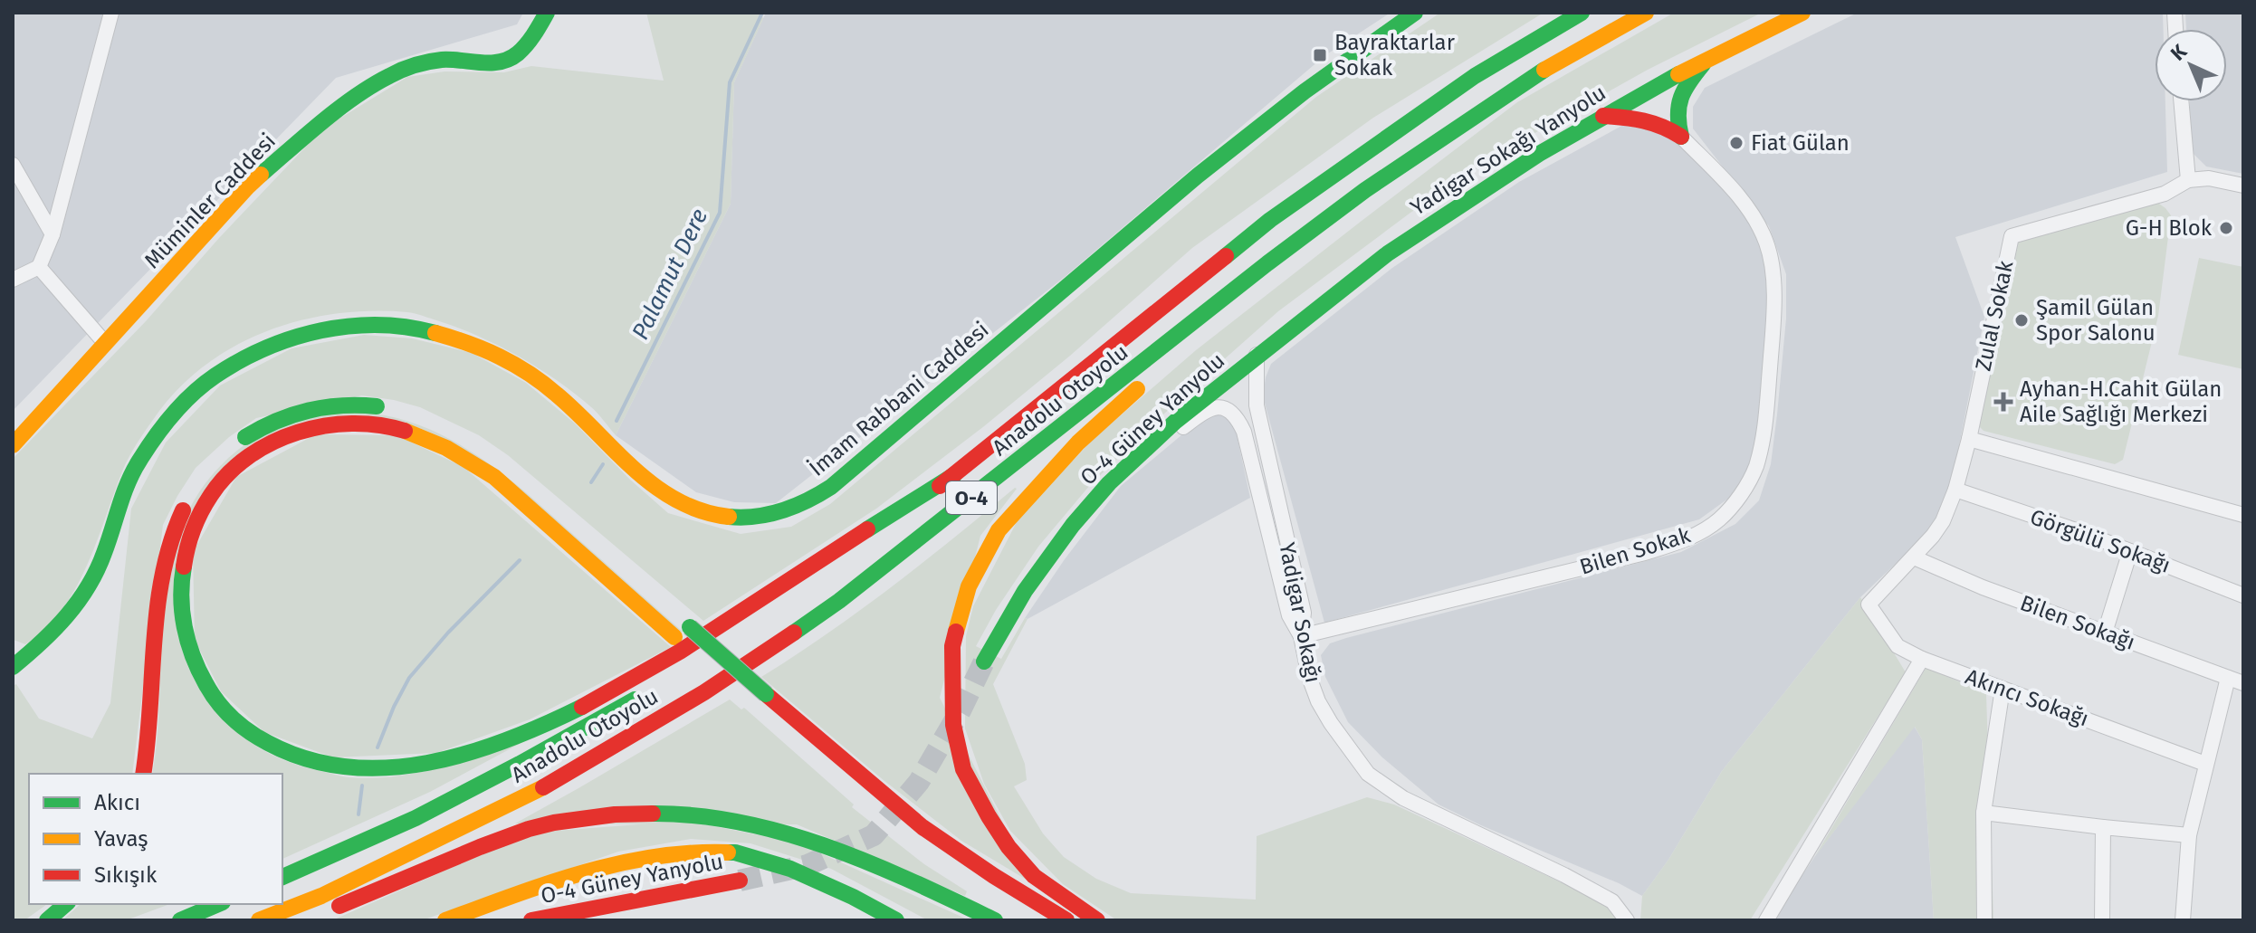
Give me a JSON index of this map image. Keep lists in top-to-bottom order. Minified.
{"streets":{"main road":["Yadigar Sokağı Yanyolu","Müminler Caddesi","İmam Rabbani Caddesi","Anadolu Otoyolu","O-4 Güney Yanyolu","O-4"],"street":["Zulal Sokak","Görgülü Sokağı","Bilen Sokak","Yadigar Sokağı","Bilen Sokağı","Akıncı Sokağı"]},"crossings":[["Yadigar Sokağı Yanyolu","O-4 Güney Yanyolu"],["Yadigar Sokağı Yanyolu","Yadigar Sokağı"],["Zulal Sokak","Görgülü Sokağı"],["Zulal Sokak","Bilen Sokağı"],["Zulal Sokak","Akıncı Sokağı"],["O-4 Güney Yanyolu","Yadigar Sokağı"],["Bilen Sokak","Yadigar Sokağı"]],"water":["Palamut Dere"],"places":{"transit":["Bayraktarlar Sokak"],"other":["Fiat Gülan","G-H Blok","Şamil Gülan Spor Salonu"],"health":["Ayhan-H.Cahit Gülan Aile Sağlığı Merkezi"]},"legend":["Akıcı","Yavaş","Sıkışık"],"north":"top left"}
